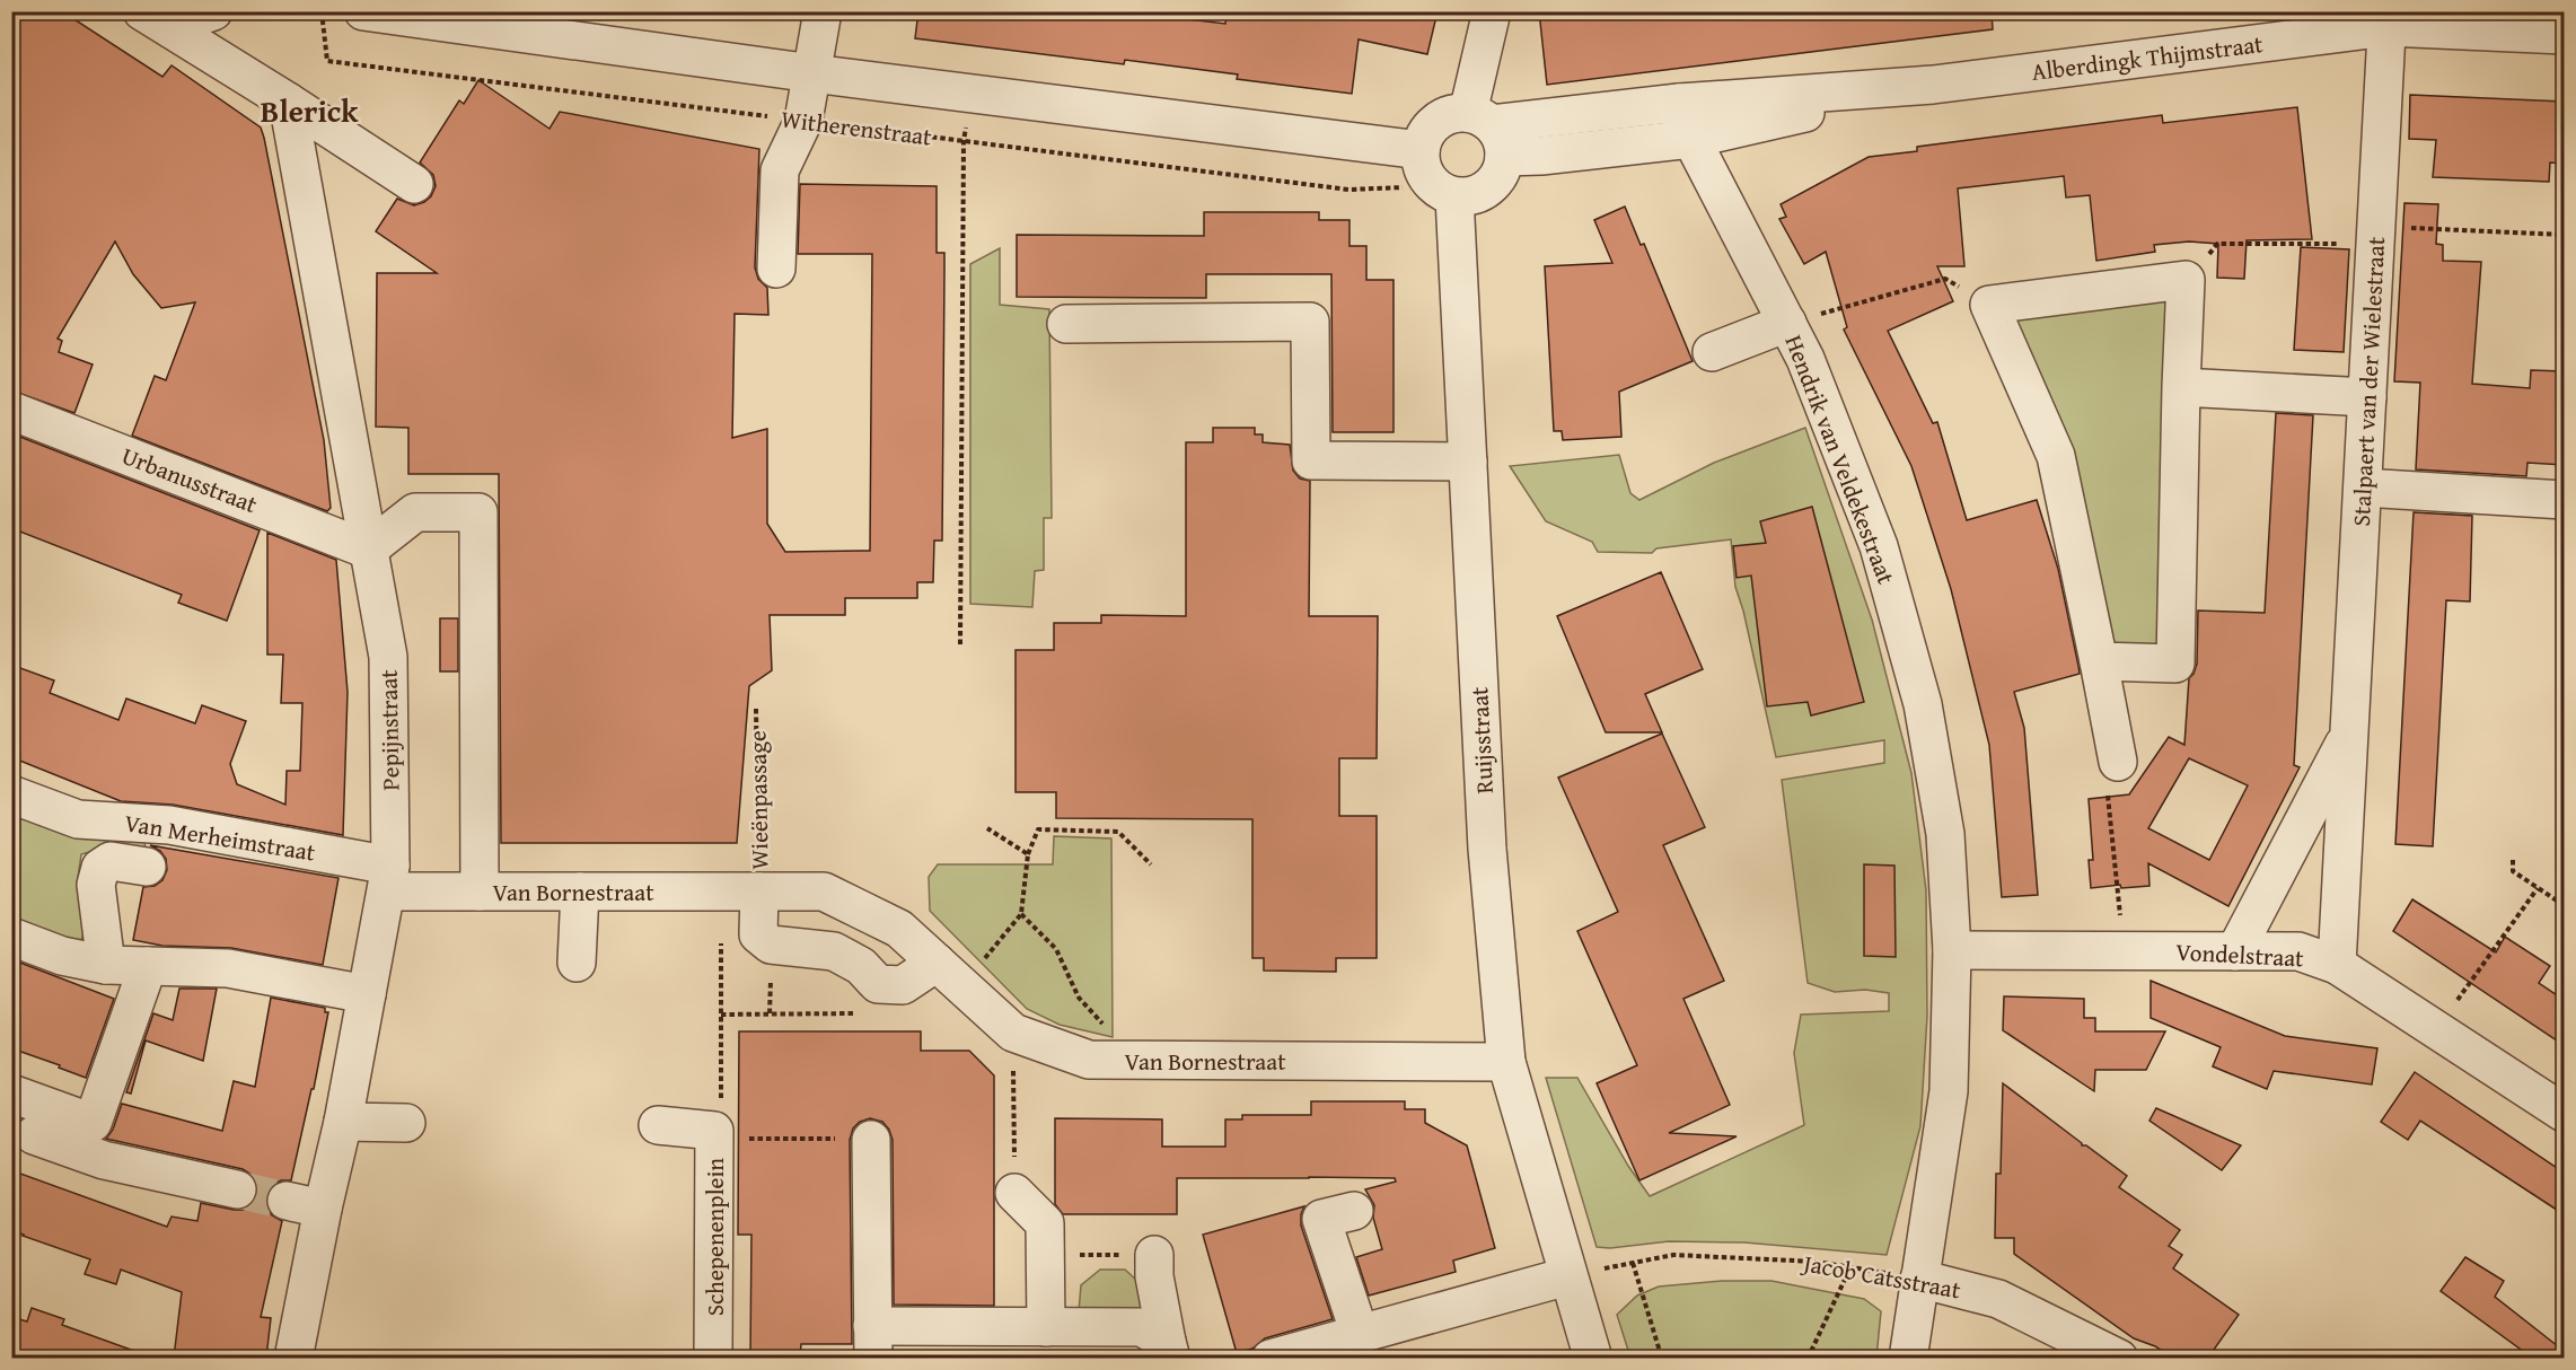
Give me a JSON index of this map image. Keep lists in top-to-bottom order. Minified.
{"streets":{"street":["Alberdingk Thijmstraat","Witherenstraat","Stalpaert van der Wielestraat","Hendrik van Veldekestraat","Urbanusstraat","Pepijnstraat","Ruijsstraat","Van Merheimstraat","Van Bornestraat","Vondelstraat","Schepenenplein","Jacob Catsstraat"],"path":["Wieënpassage"]},"crossings":[["Alberdingk Thijmstraat","Witherenstraat"],["Alberdingk Thijmstraat","Stalpaert van der Wielestraat"],["Alberdingk Thijmstraat","Hendrik van Veldekestraat"],["Alberdingk Thijmstraat","Ruijsstraat"],["Witherenstraat","Ruijsstraat"],["Stalpaert van der Wielestraat","Vondelstraat"],["Hendrik van Veldekestraat","Vondelstraat"],["Hendrik van Veldekestraat","Jacob Catsstraat"],["Urbanusstraat","Pepijnstraat"],["Pepijnstraat","Van Merheimstraat"],["Pepijnstraat","Van Bornestraat"],["Ruijsstraat","Van Bornestraat"],["Wieënpassage","Van Bornestraat"],["Van Merheimstraat","Van Bornestraat"]],"districts":["Blerick"]}
